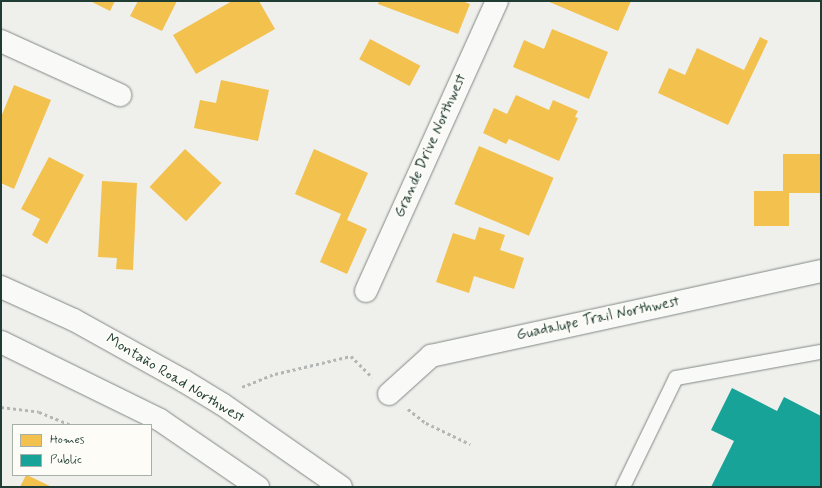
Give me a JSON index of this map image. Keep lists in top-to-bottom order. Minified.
{"streets":{"street":["Grande Drive Northwest","Guadalupe Trail Northwest","Montaño Road Northwest"]},"legend":["Homes","Public"]}
